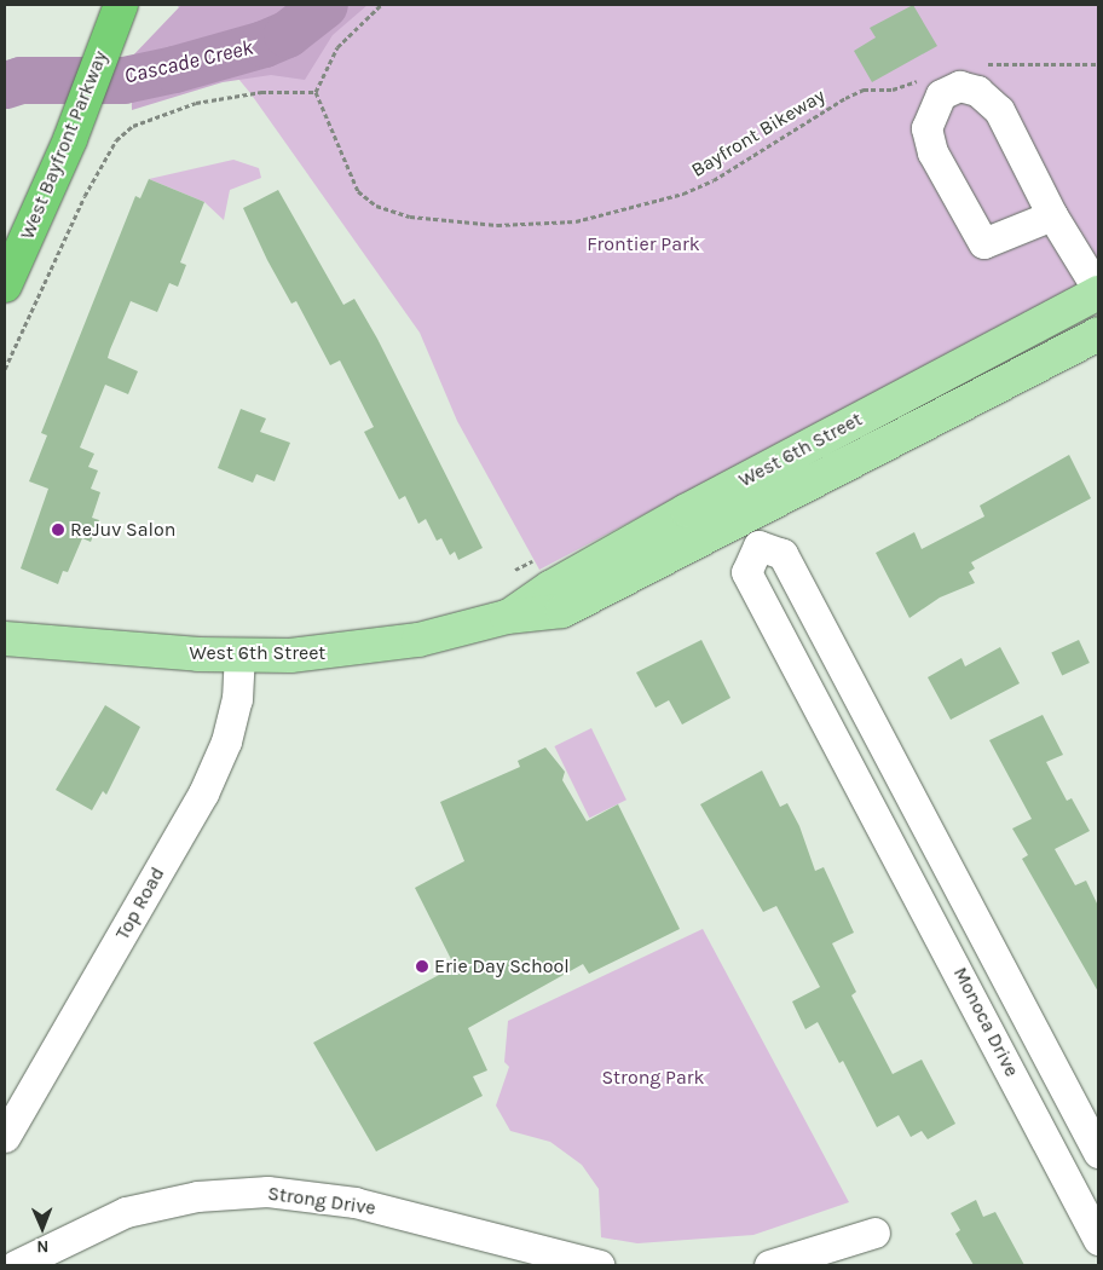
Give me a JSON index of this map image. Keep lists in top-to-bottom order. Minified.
{"streets":{"highway":["West Bayfront Parkway"],"main road":["West 6th Street"],"street":["Top Road","Monoca Drive","Strong Drive"],"path":["Bayfront Bikeway"]},"crossings":[["West 6th Street","Top Road"],["West 6th Street","Monoca Drive"]],"water":["Cascade Creek"],"parks":["Frontier Park","Strong Park"],"places":["ReJuv Salon","Erie Day School"],"north":"bottom"}
